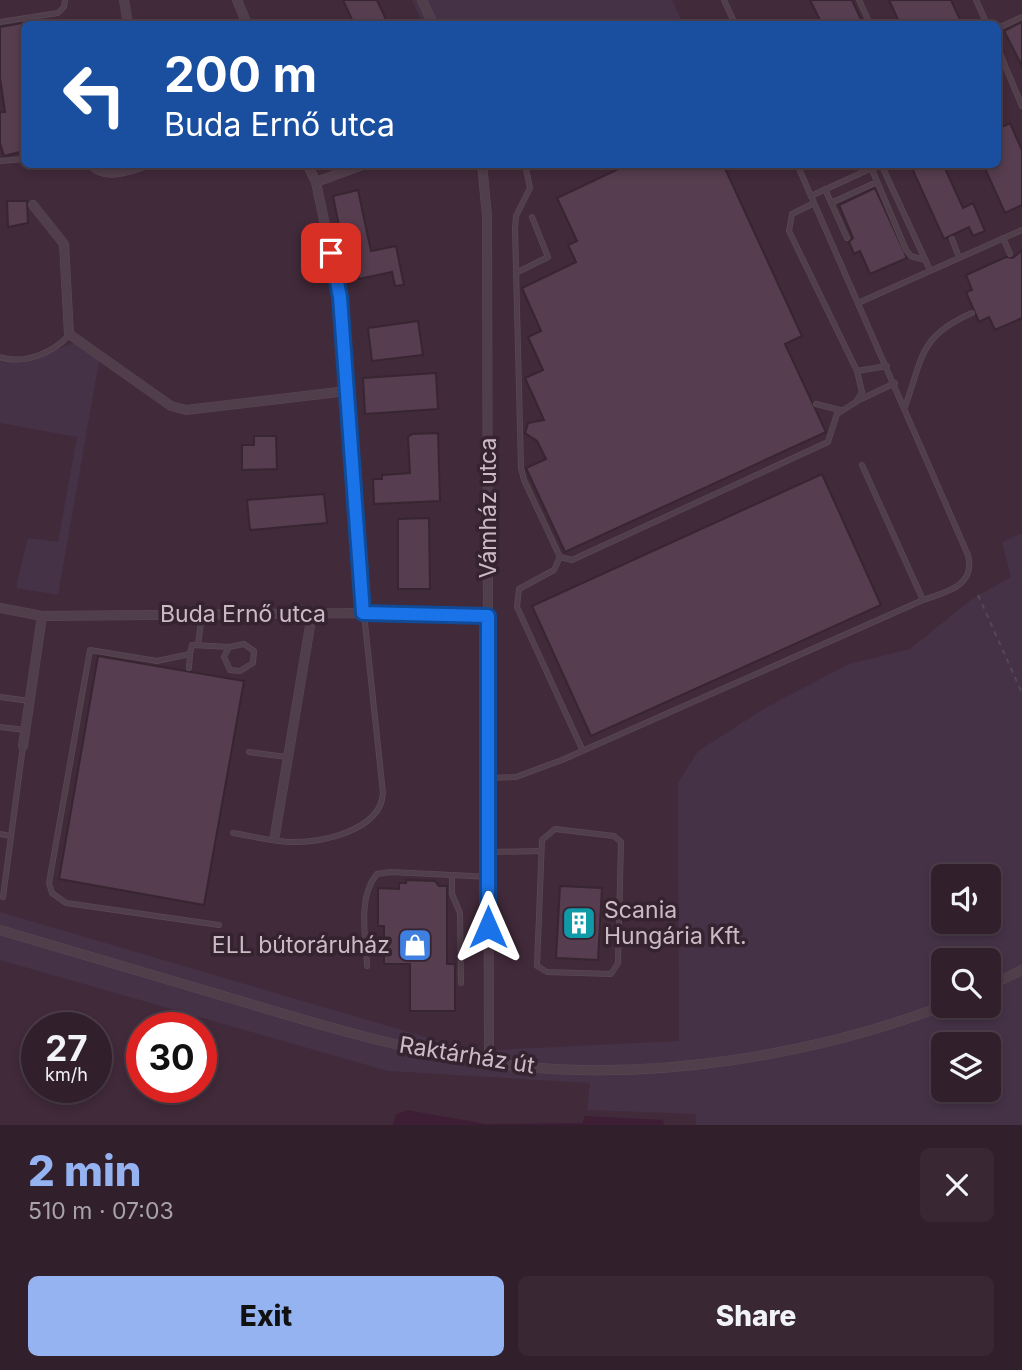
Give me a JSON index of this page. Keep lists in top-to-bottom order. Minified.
{"streets":{"street":["Vámház utca","Buda Ernő utca","Raktárház út"]},"crossings":[["Vámház utca","Buda Ernő utca"],["Vámház utca","Raktárház út"]],"places":{"building":["Scania Hungária Kft."],"shop":["ELL bútoráruház"]},"page":{"turn":["200 m","Buda Ernő utca"],"speed":"27 km/h","limit":"30","heading":["2 min","510 m · 07:03"],"buttons":["Exit","Share"]}}
